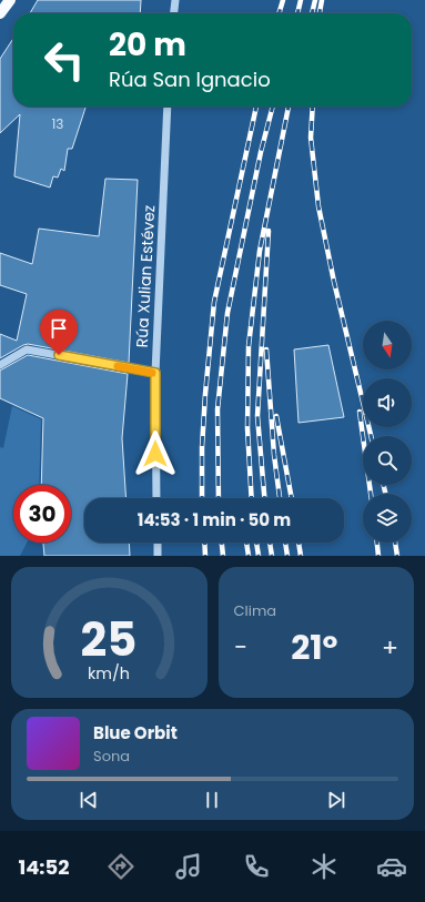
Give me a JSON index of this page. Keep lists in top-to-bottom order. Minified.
{"streets":{"street":["Rúa Xulian Estévez"]},"house_numbers":["13"],"north":"bottom","page":{"turn":["20 m","Rúa San Ignacio"],"limit":"30","trip":"14:53 · 1 min · 50 m","tile":"Clima","heat":["−","21°","+"],"song":["Blue Orbit","Sona"],"tabs":"14:52","gauge":["25","km/h"]}}
